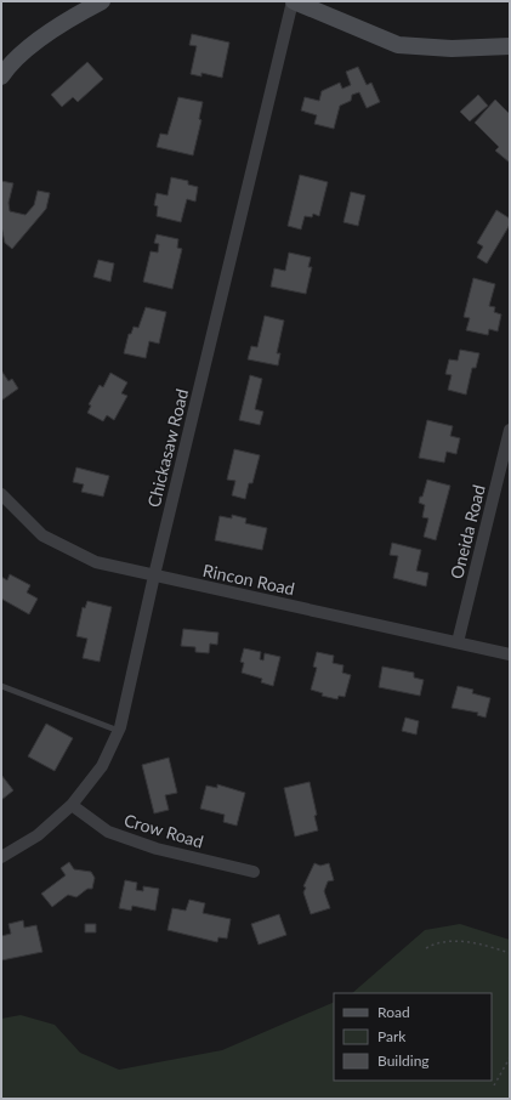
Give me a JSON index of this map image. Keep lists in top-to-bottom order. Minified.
{"streets":{"street":["Chickasaw Road","Oneida Road","Rincon Road","Crow Road"]},"crossings":[["Chickasaw Road","Rincon Road"],["Chickasaw Road","Crow Road"],["Oneida Road","Rincon Road"]],"legend":["Road","Park","Building"]}
